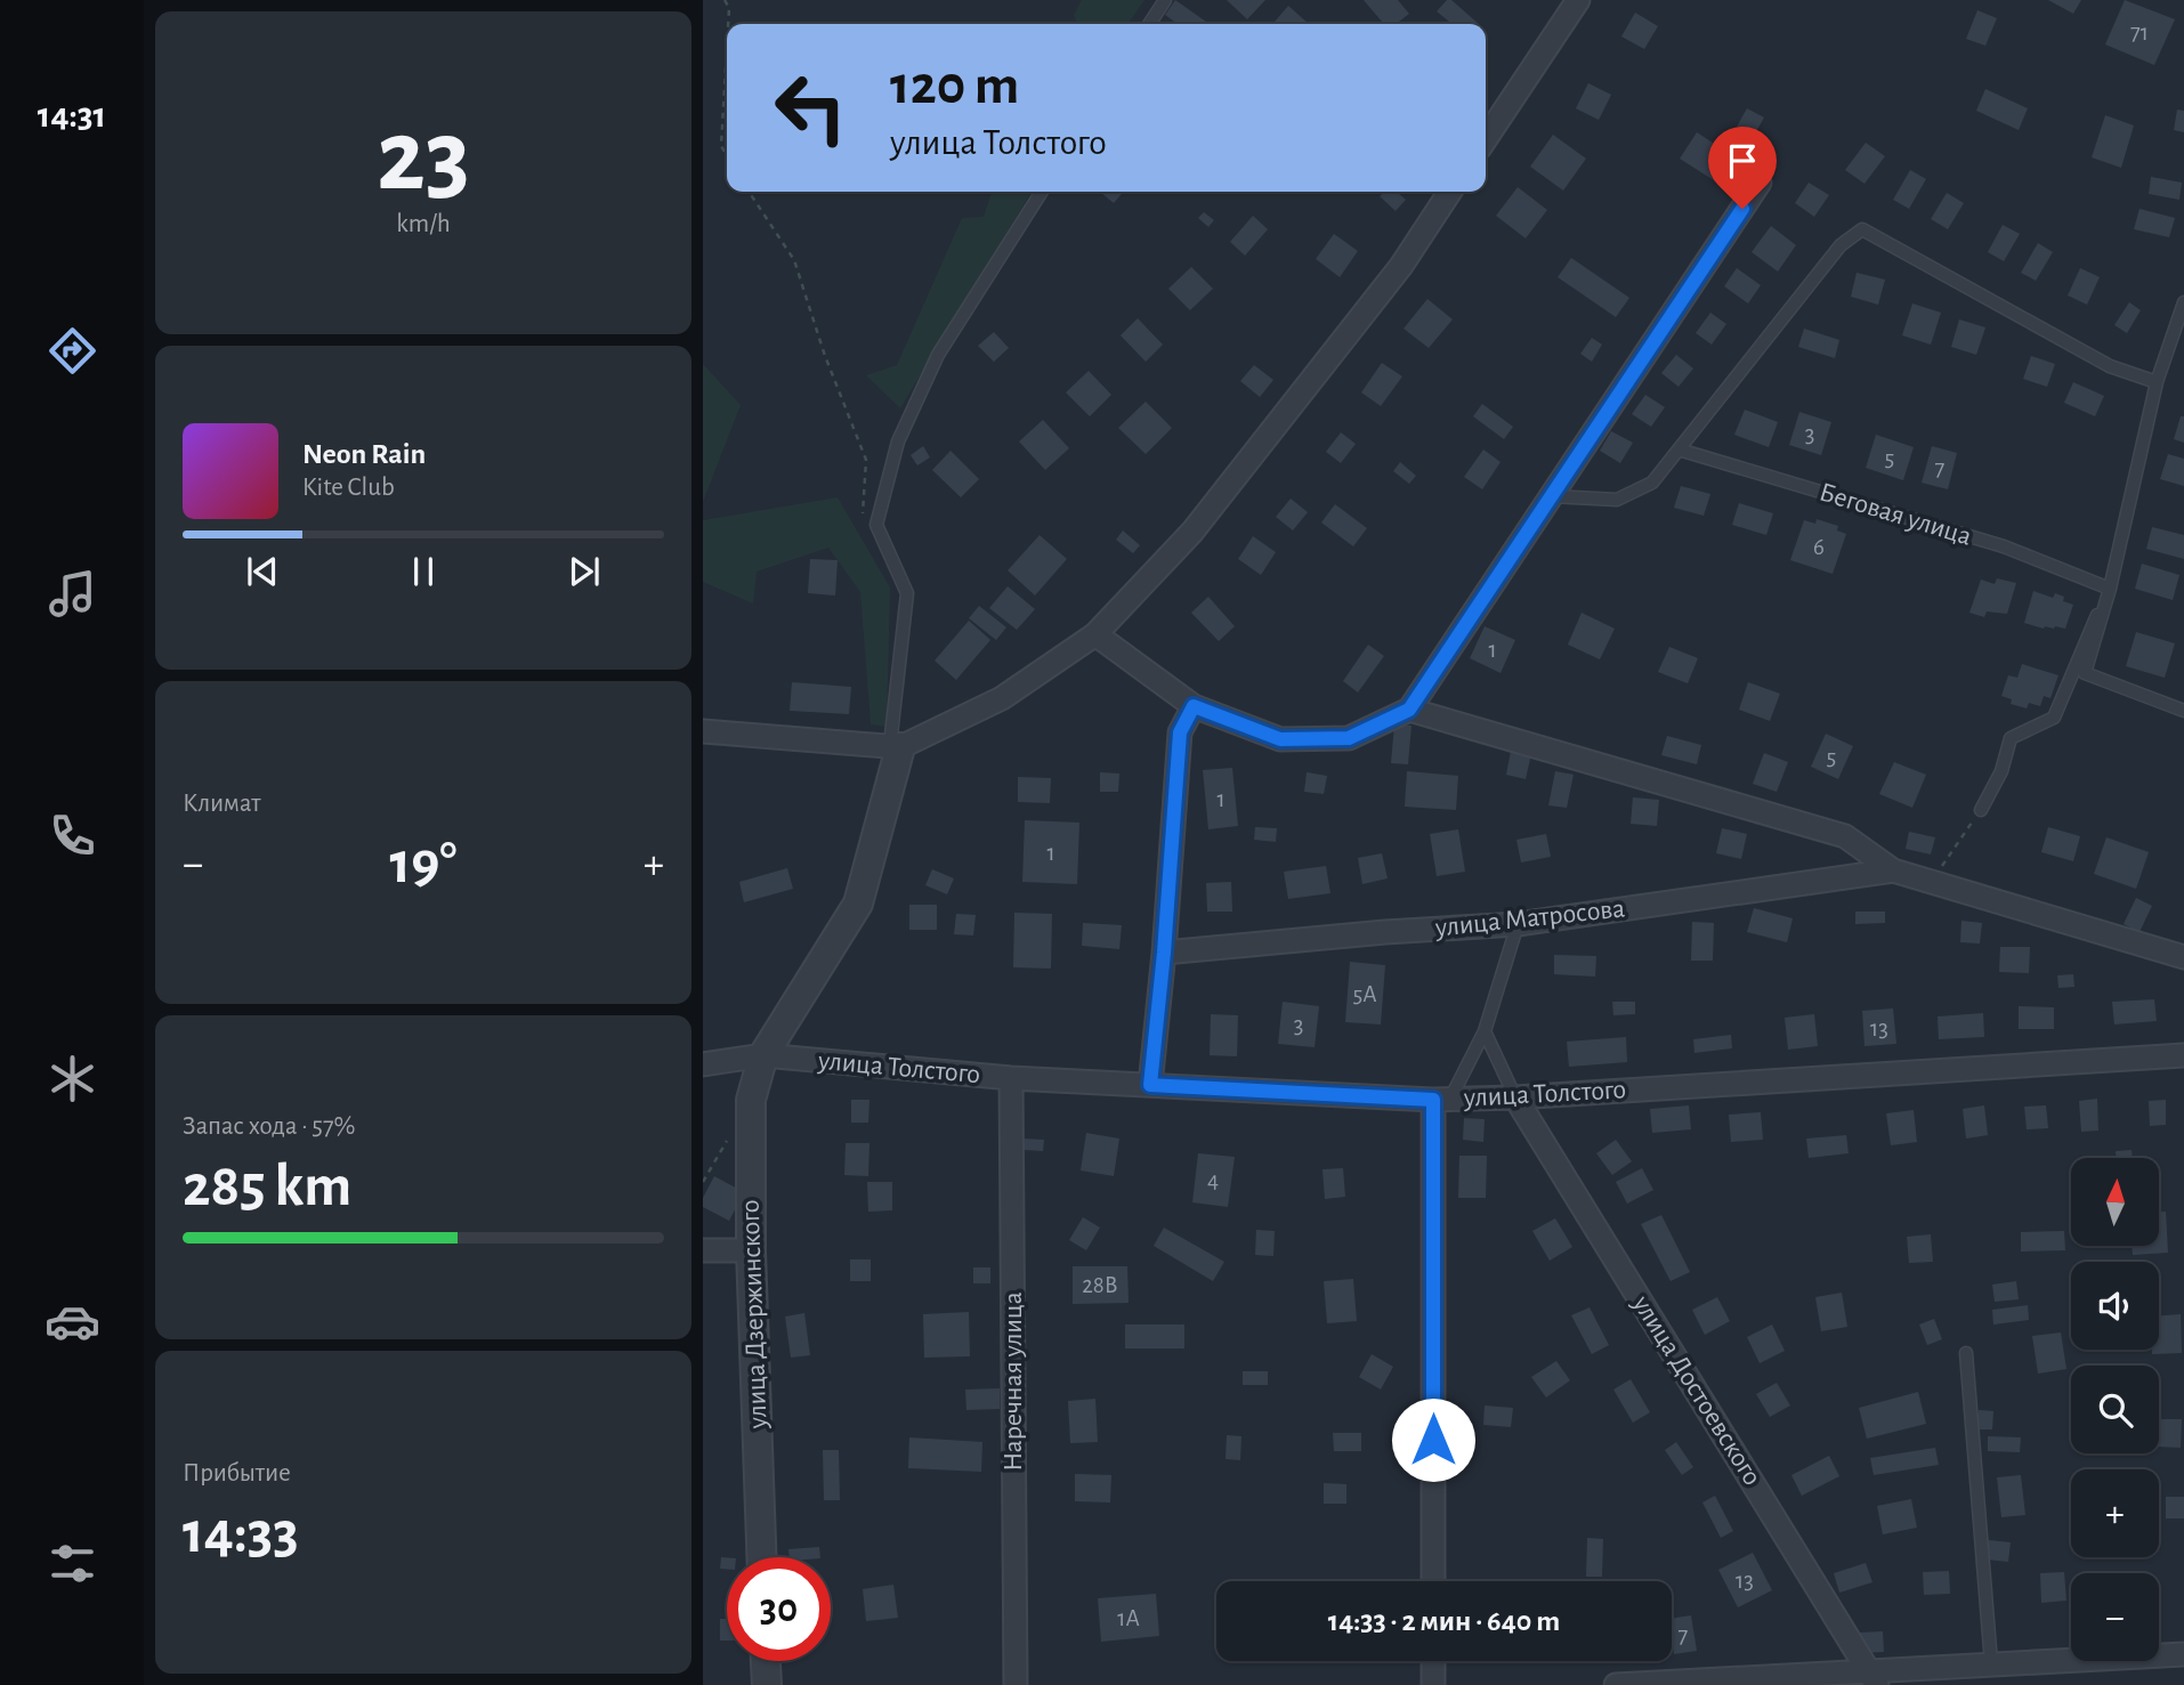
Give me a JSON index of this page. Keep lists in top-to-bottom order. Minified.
{"streets":{"street":["улица Матросова","улица Толстого","улица Дзержинского","Наречная улица","улица Достоевского"],"lane":["Беговая улица"]},"crossings":[["улица Толстого","улица Дзержинского"],["улица Толстого","Наречная улица"],["улица Толстого","улица Достоевского"]],"house_numbers":["71","3","5","7","6","1","5","1","1","5А","3","13","4","28В","13","1А","7"],"north":"top","page":{"tabs":"14:31","tile":[["23","km/h"],"Климат",["Запас хода · 57%","285 km"],["Прибытие","14:33"]],"turn":["120 m","улица Толстого"],"song":["Neon Rain","Kite Club"],"heat":["−","19°","+"],"map_buttons":["+","−"],"limit":"30","trip":"14:33 · 2 мин · 640 m"}}
